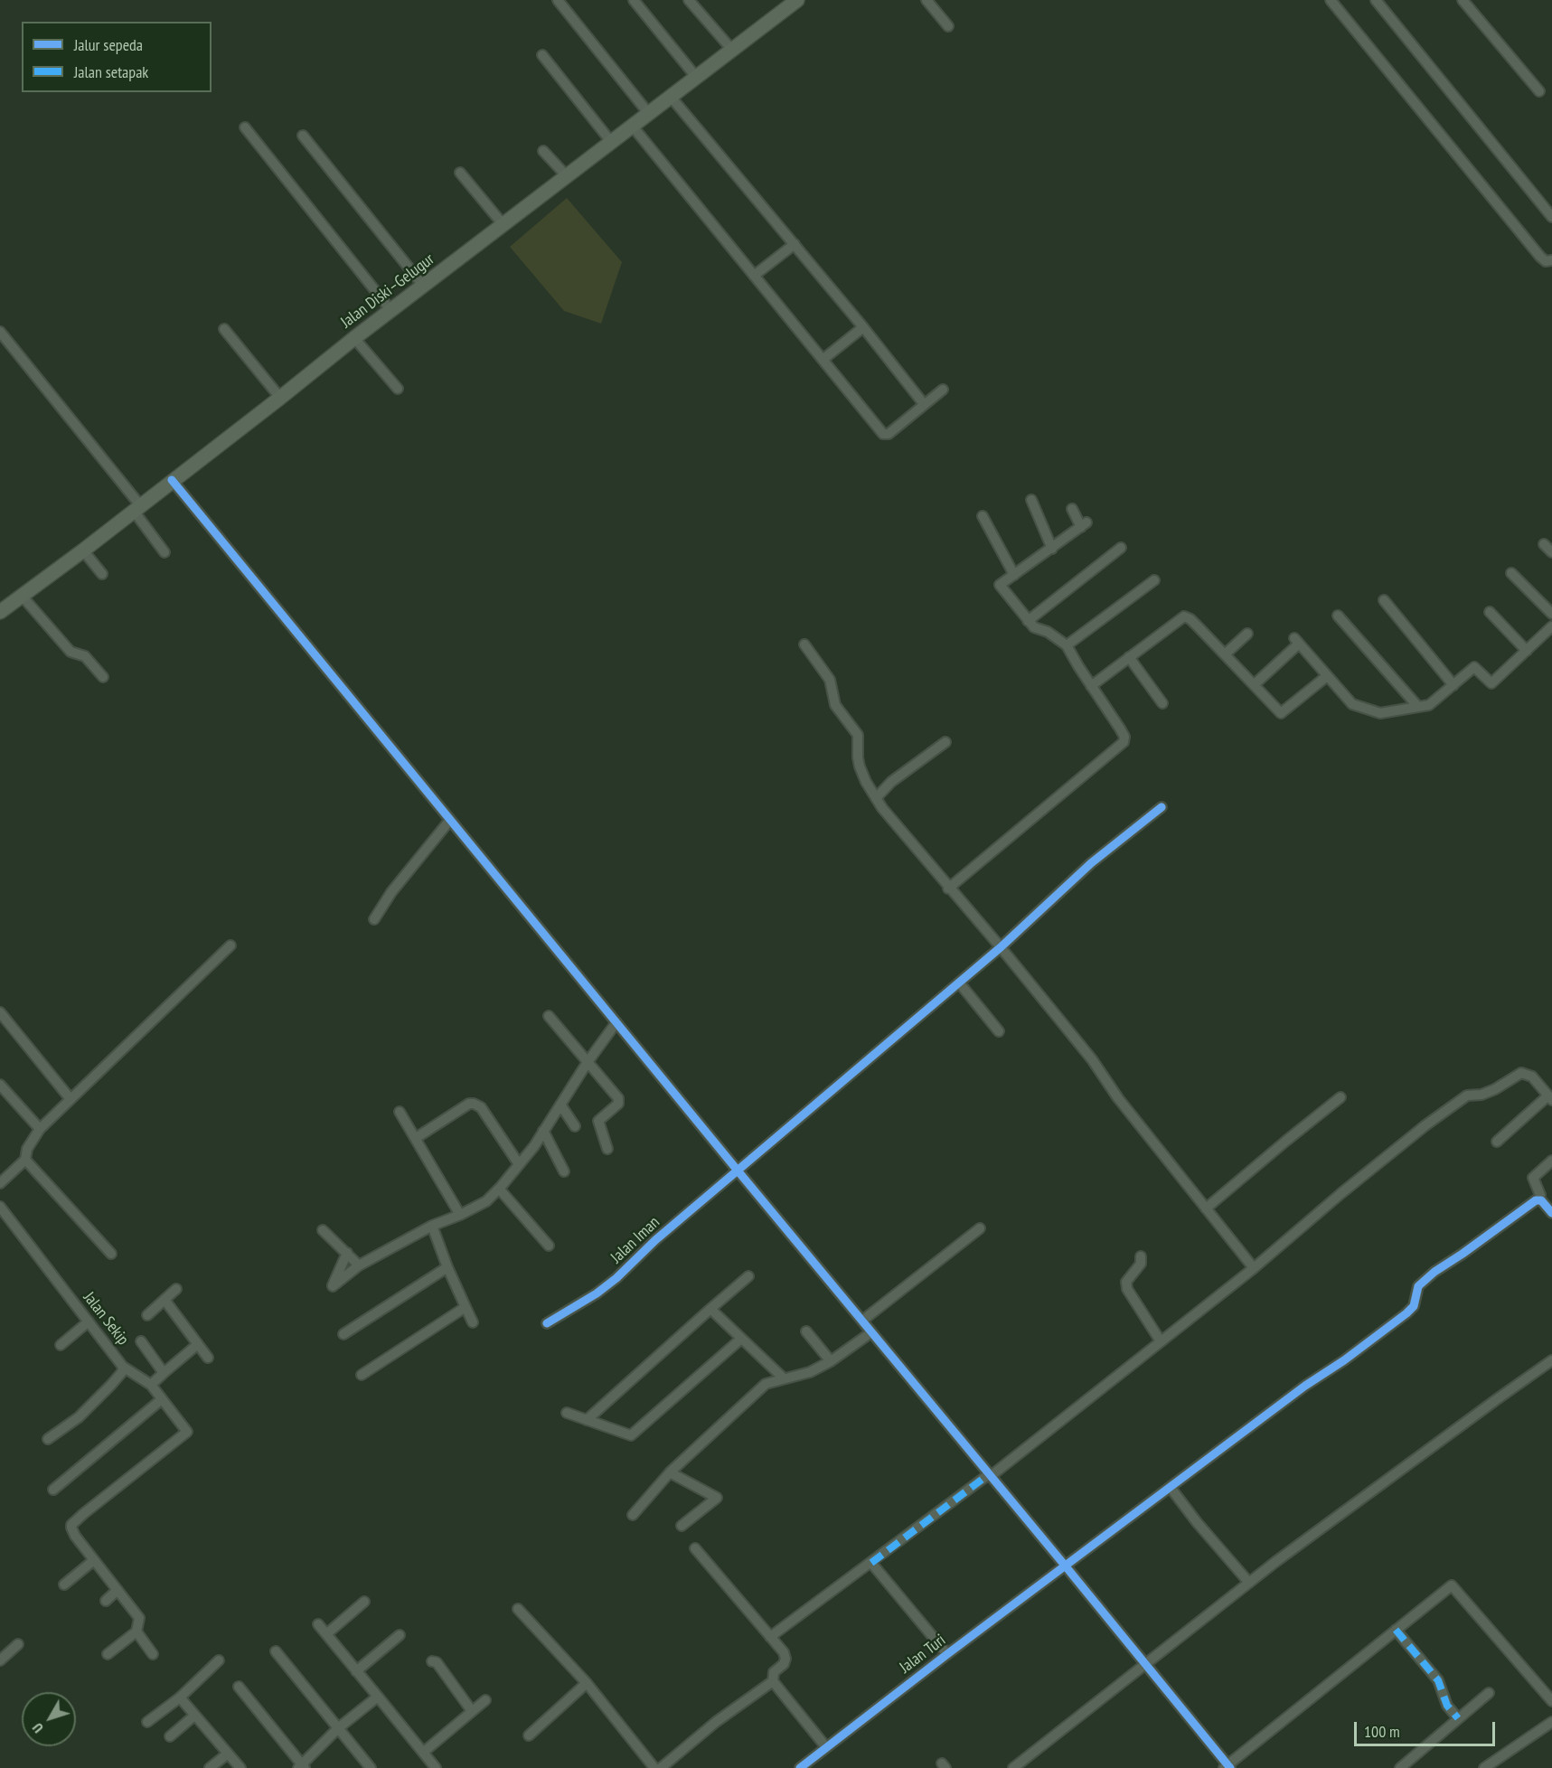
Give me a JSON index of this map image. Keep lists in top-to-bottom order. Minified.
{"streets":{"main road":["Jalan Diski–Gelugur"],"street":["Jalan Iman","Jalan Sekip","Jalan Turi"]},"legend":["Jalur sepeda","Jalan setapak"],"scale_bar":"100 m","north":"bottom left"}
